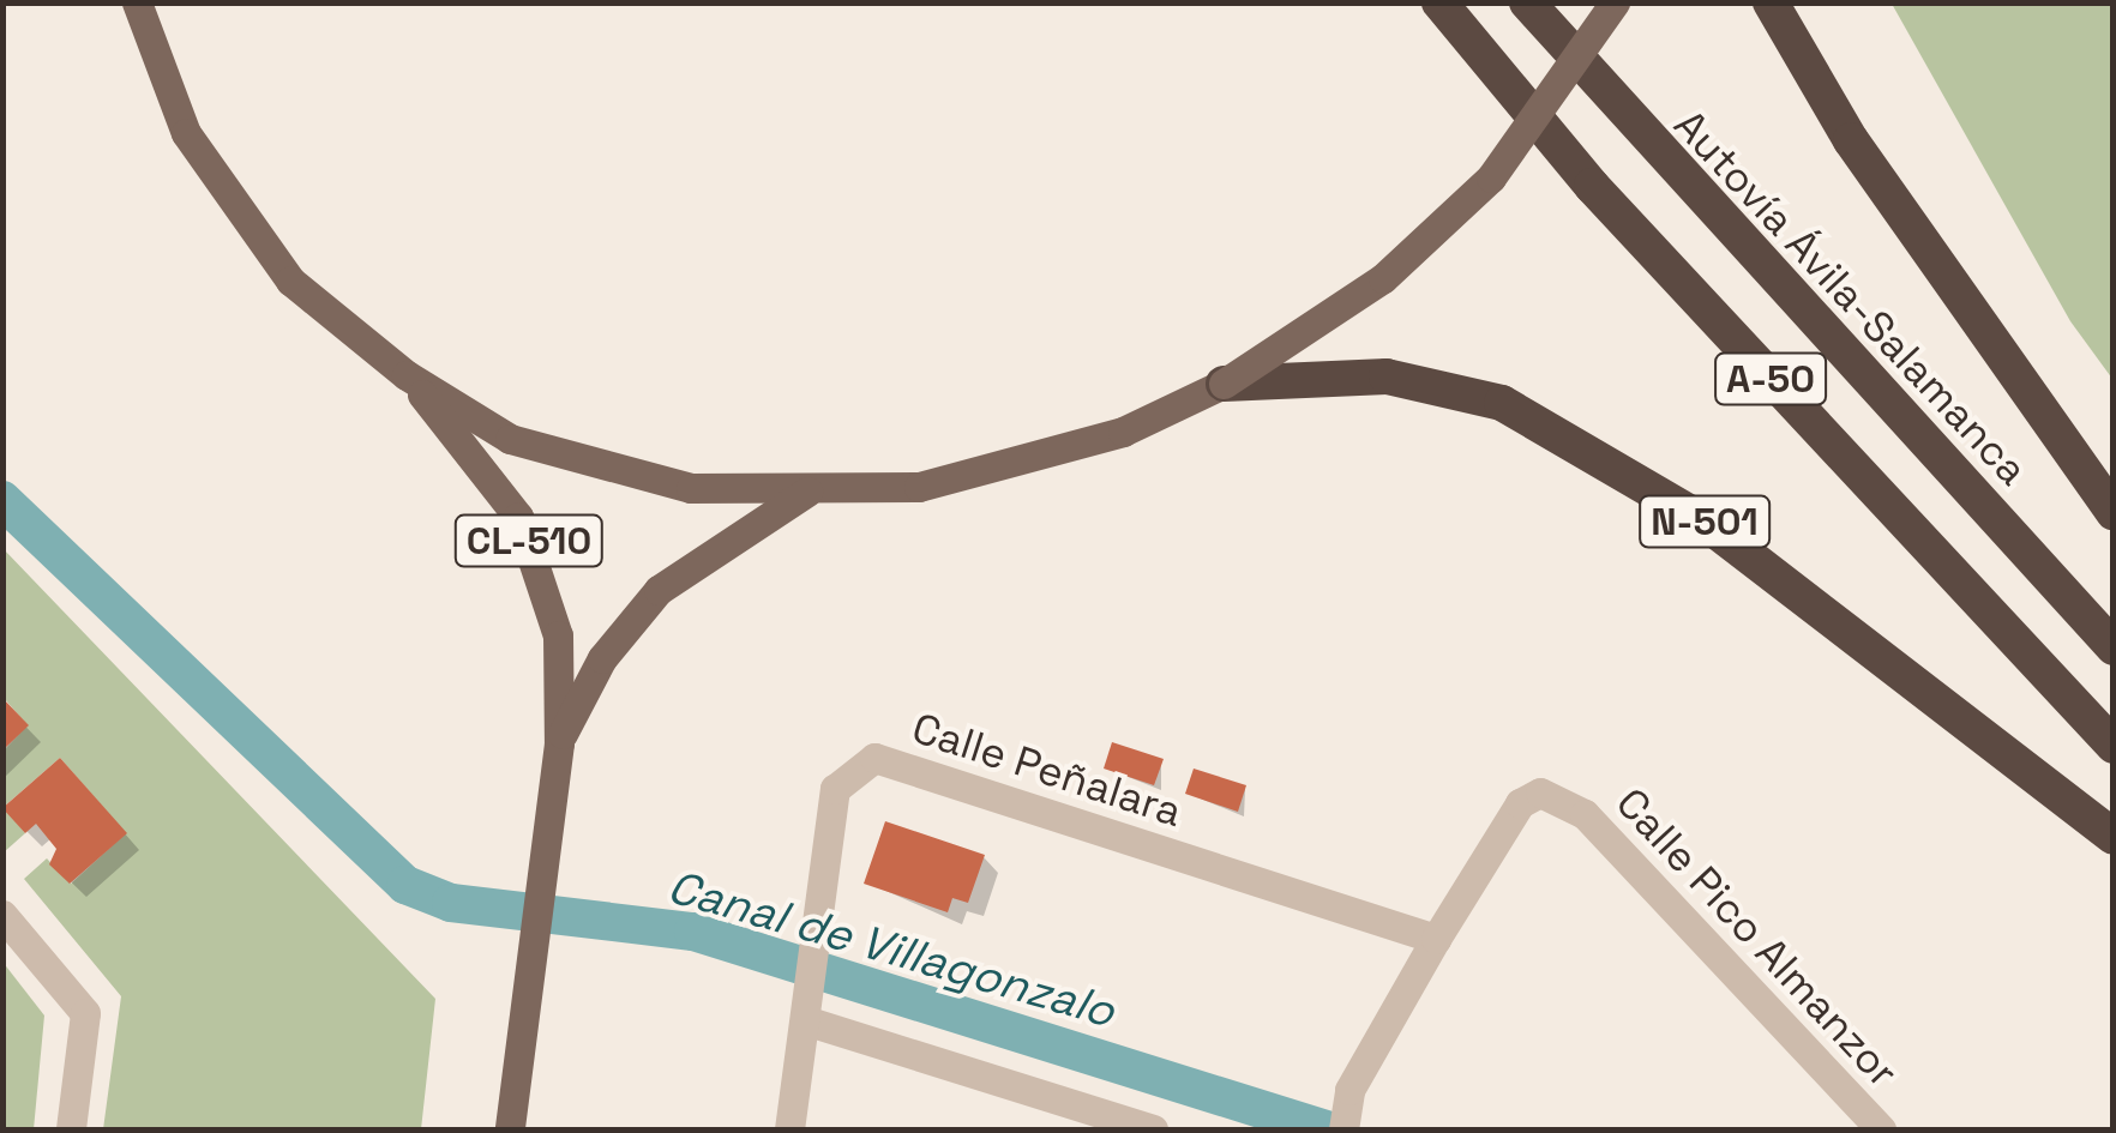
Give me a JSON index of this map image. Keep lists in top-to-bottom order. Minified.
{"streets":{"highway":["Autovía Ávila-Salamanca","A-50","N-501"],"main road":["CL-510"],"street":["Calle Peñalara","Calle Pico Almanzor"]},"crossings":[["Calle Peñalara","Calle Pico Almanzor"]],"water":["Canal de Villagonzalo"]}
